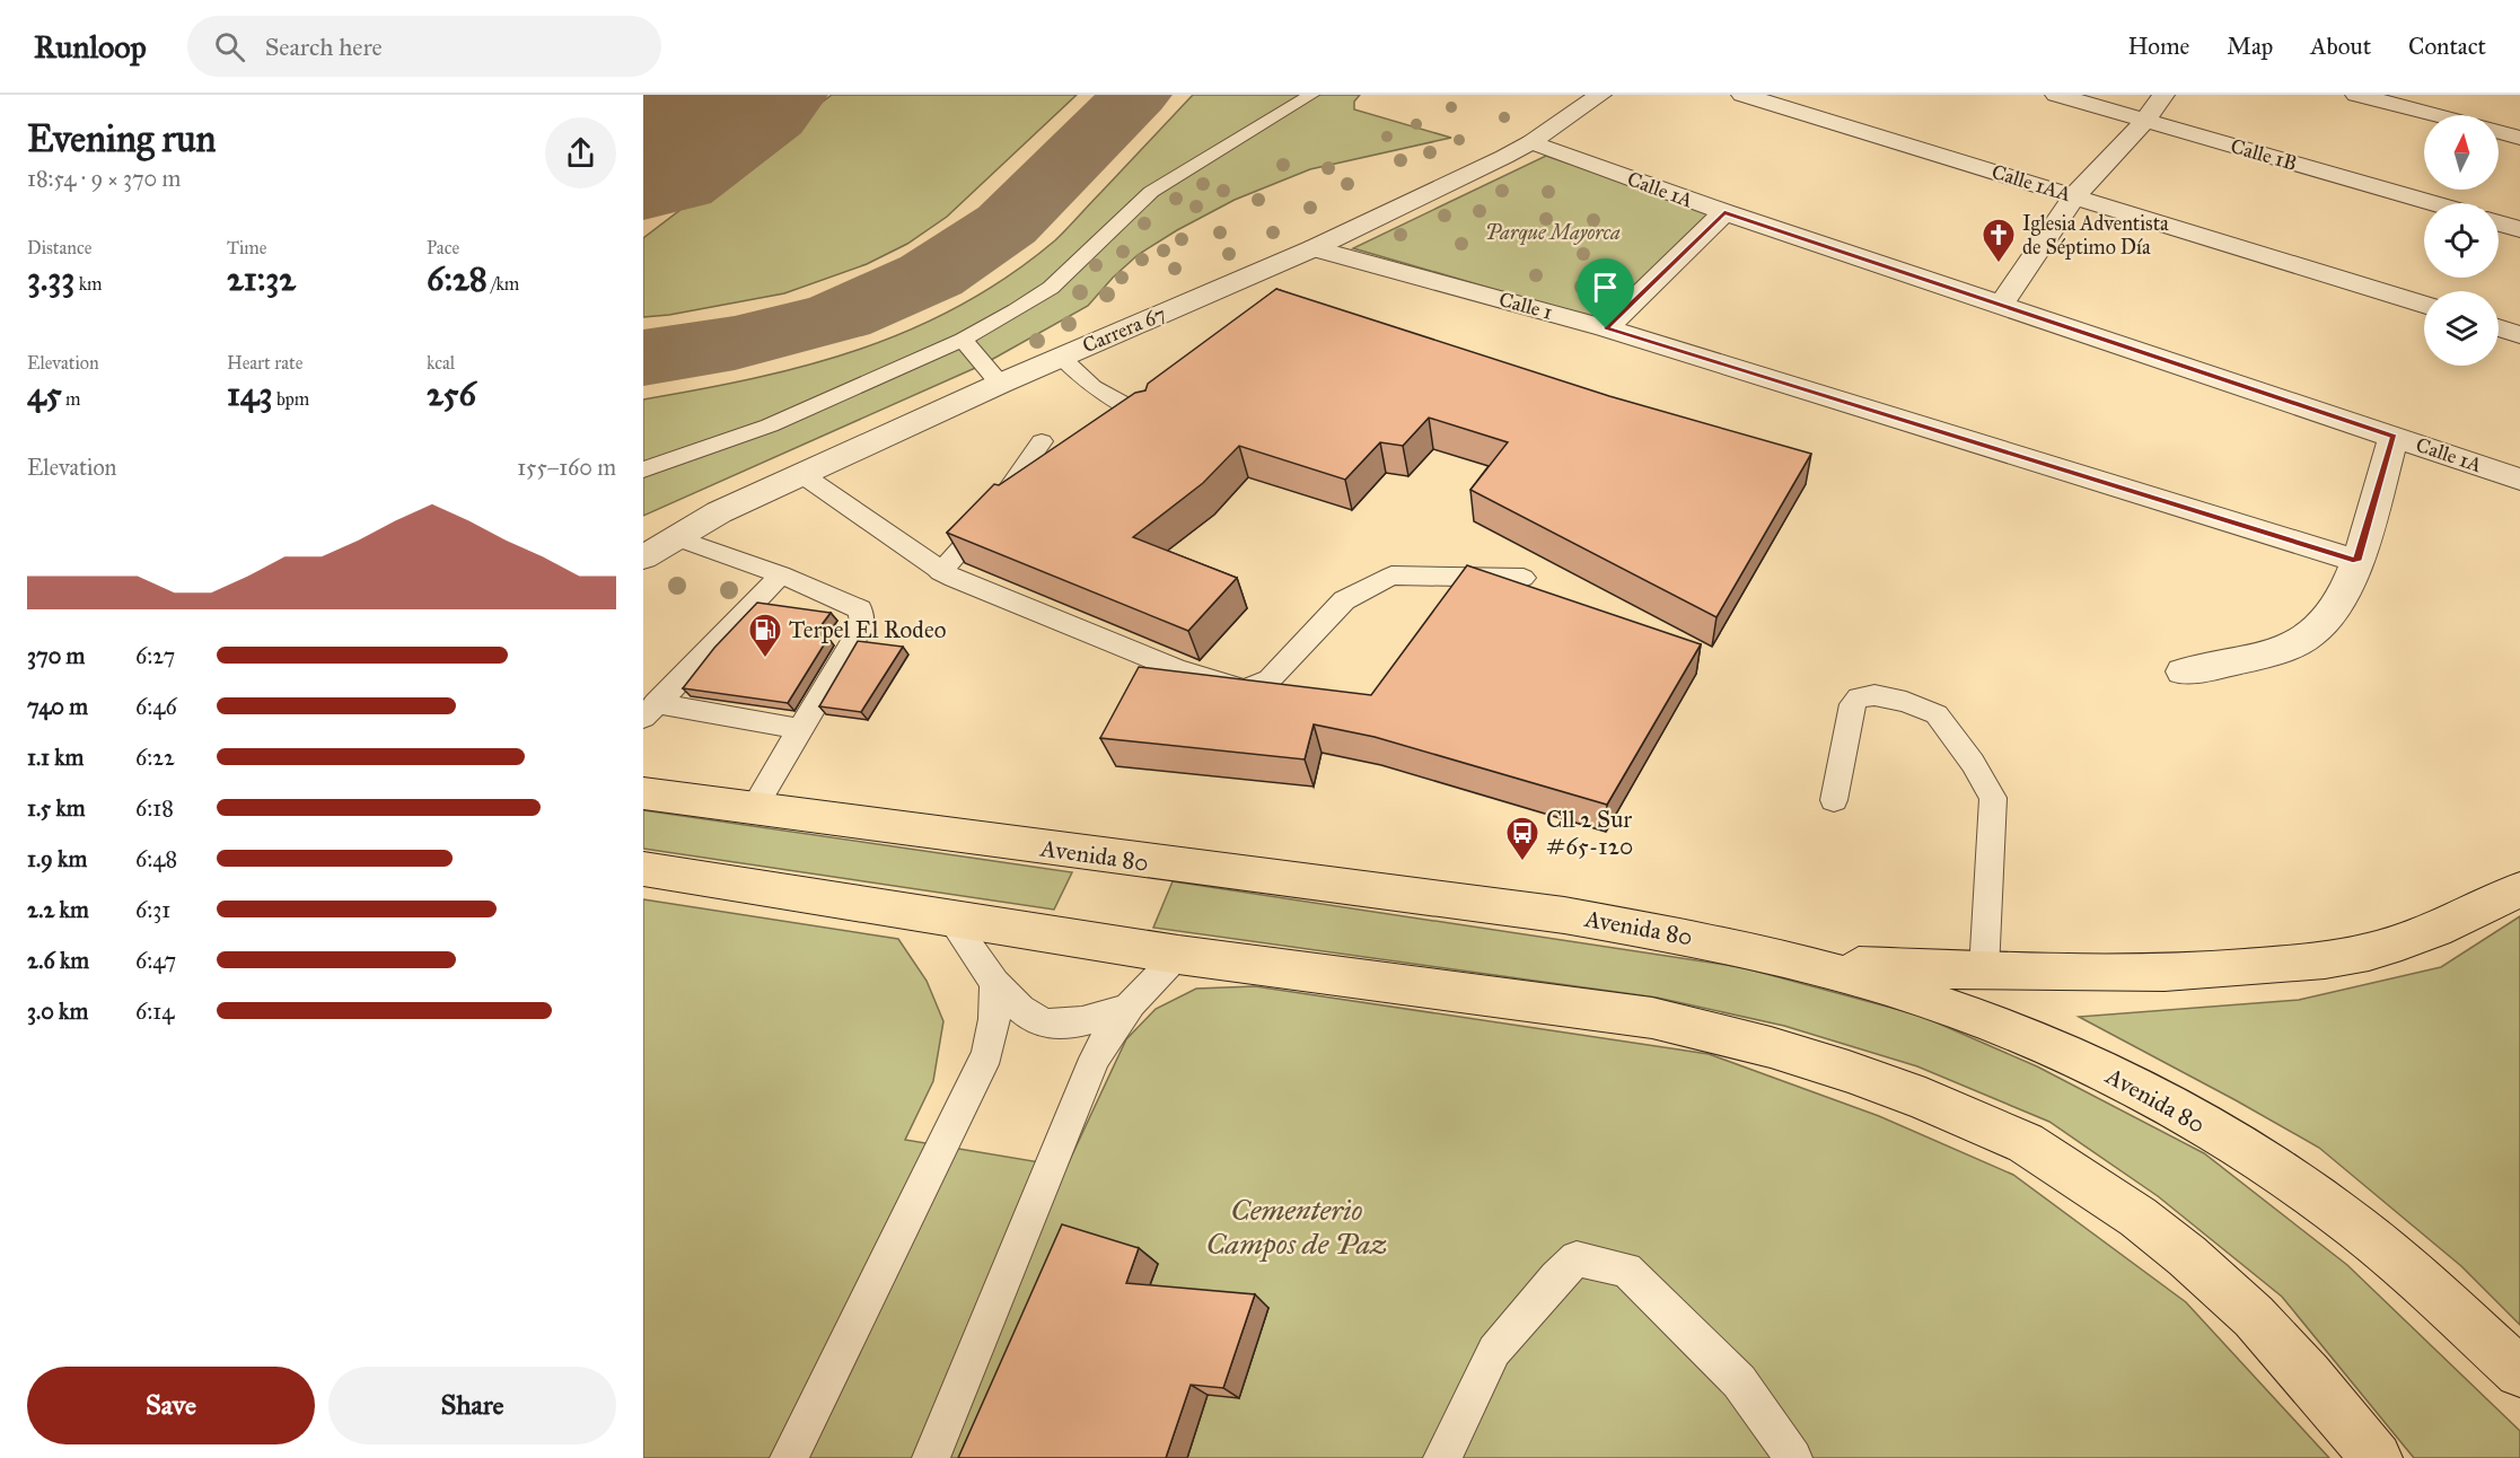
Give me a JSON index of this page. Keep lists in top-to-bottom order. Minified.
{"streets":{"main road":["Avenida 80"],"street":["Calle 1B","Calle 1AA","Calle 1A","Calle 1","Carrera 67"]},"crossings":[["Calle 1A","Carrera 67"],["Calle 1","Carrera 67"]],"parks":["Parque Mayorca","Cementerio Campos de Paz"],"places":{"church":["Iglesia Adventista de Séptimo Día"],"fuel station":["Terpel El Rodeo"],"bus stop":["Cll 2 Sur #65-120"]},"north":"top","page":{"header":"Runloop","search":"Search here","nav":["Home","Map","About","Contact"],"heading":["Evening run","18:54 · 9 × 370 m"],"stats":[["Distance","3.33 km"],["Time","21:32"],["Pace","6:28 /km"],["Elevation","45 m"],["Heart rate","143 bpm"],["kcal","256"]],"chart":["Elevation","155–160 m"],"list":[{"name":"370 m","note":"6:27"},{"name":"740 m","note":"6:46"},{"name":"1.1 km","note":"6:22"},{"name":"1.5 km","note":"6:18"},{"name":"1.9 km","note":"6:48"},{"name":"2.2 km","note":"6:31"},{"name":"2.6 km","note":"6:47"},{"name":"3.0 km","note":"6:14"}],"buttons":["Save","Share"]}}
